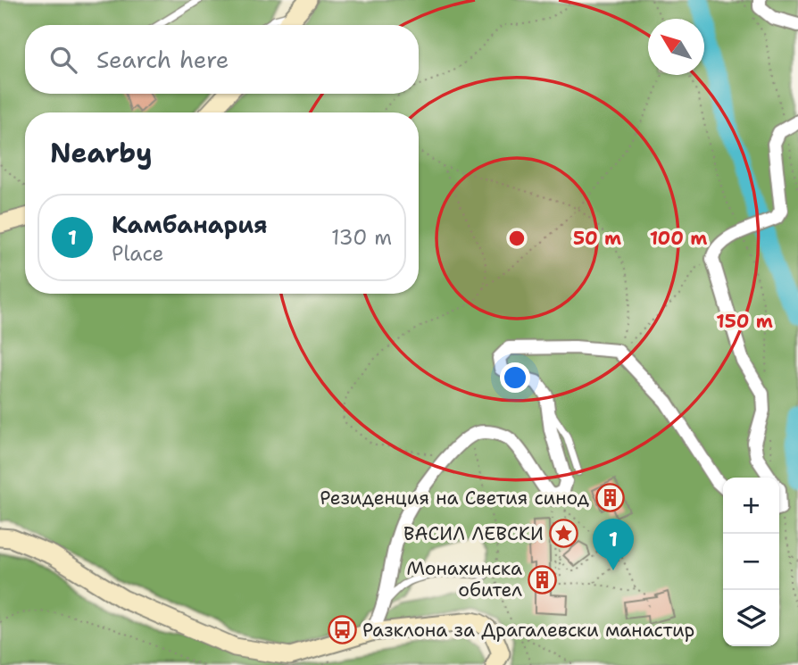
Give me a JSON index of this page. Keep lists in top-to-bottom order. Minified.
{"places":{"building":["Резиденция на Светия синод","Монахинска обител"],"place":["ВАСИЛ ЛЕВСКИ"],"bus stop":["Разклона за Драгалевски манастир"]},"north":"top left","page":{"search":"Search here","heading":"Nearby","list":[{"mark":"1","name":"Камбанария","note":"Place","value":"130 m"}],"map_buttons":["+","−"],"pins":"1"},"rings":["50 m","100 m","150 m"]}
